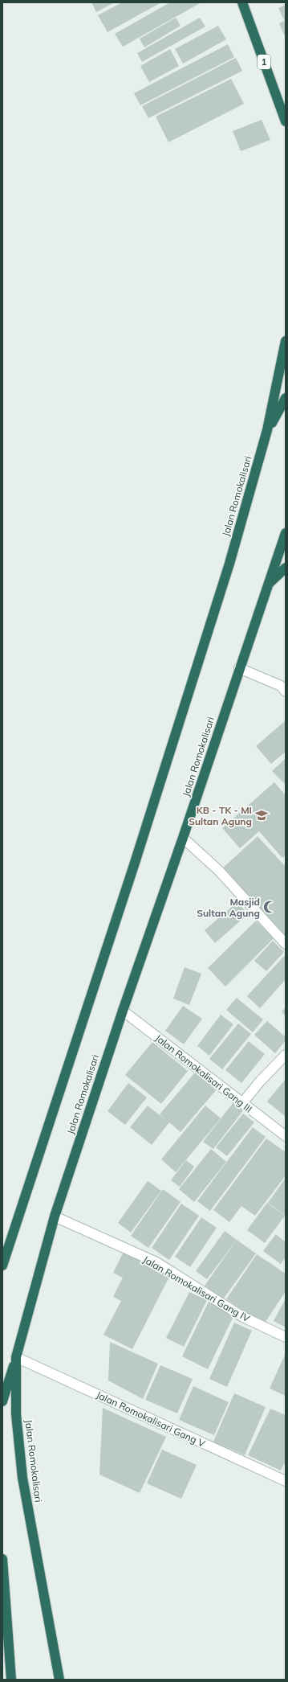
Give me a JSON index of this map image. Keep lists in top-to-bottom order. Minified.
{"streets":{"highway":["1","Jalan Romokalisari"],"street":["Jalan Romokalisari Gang III","Jalan Romokalisari Gang IV","Jalan Romokalisari Gang V"]},"crossings":[["Jalan Romokalisari","Jalan Romokalisari Gang III"],["Jalan Romokalisari","Jalan Romokalisari Gang IV"],["Jalan Romokalisari","Jalan Romokalisari Gang V"]],"places":{"school or university":["KB - TK - MI Sultan Agung"],"mosque":["Masjid Sultan Agung"]}}
